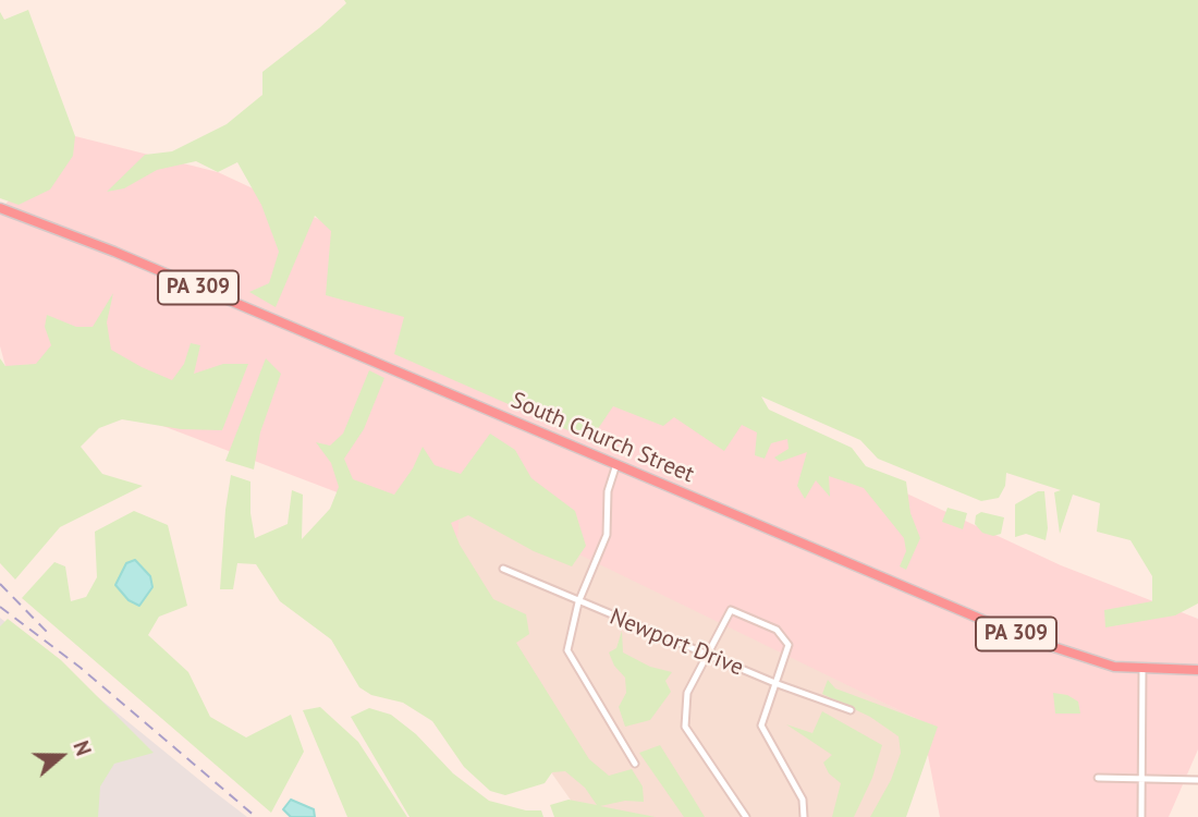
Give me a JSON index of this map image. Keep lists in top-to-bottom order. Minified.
{"streets":{"highway":["PA 309","South Church Street"],"street":["Newport Drive"]},"north":"right"}
